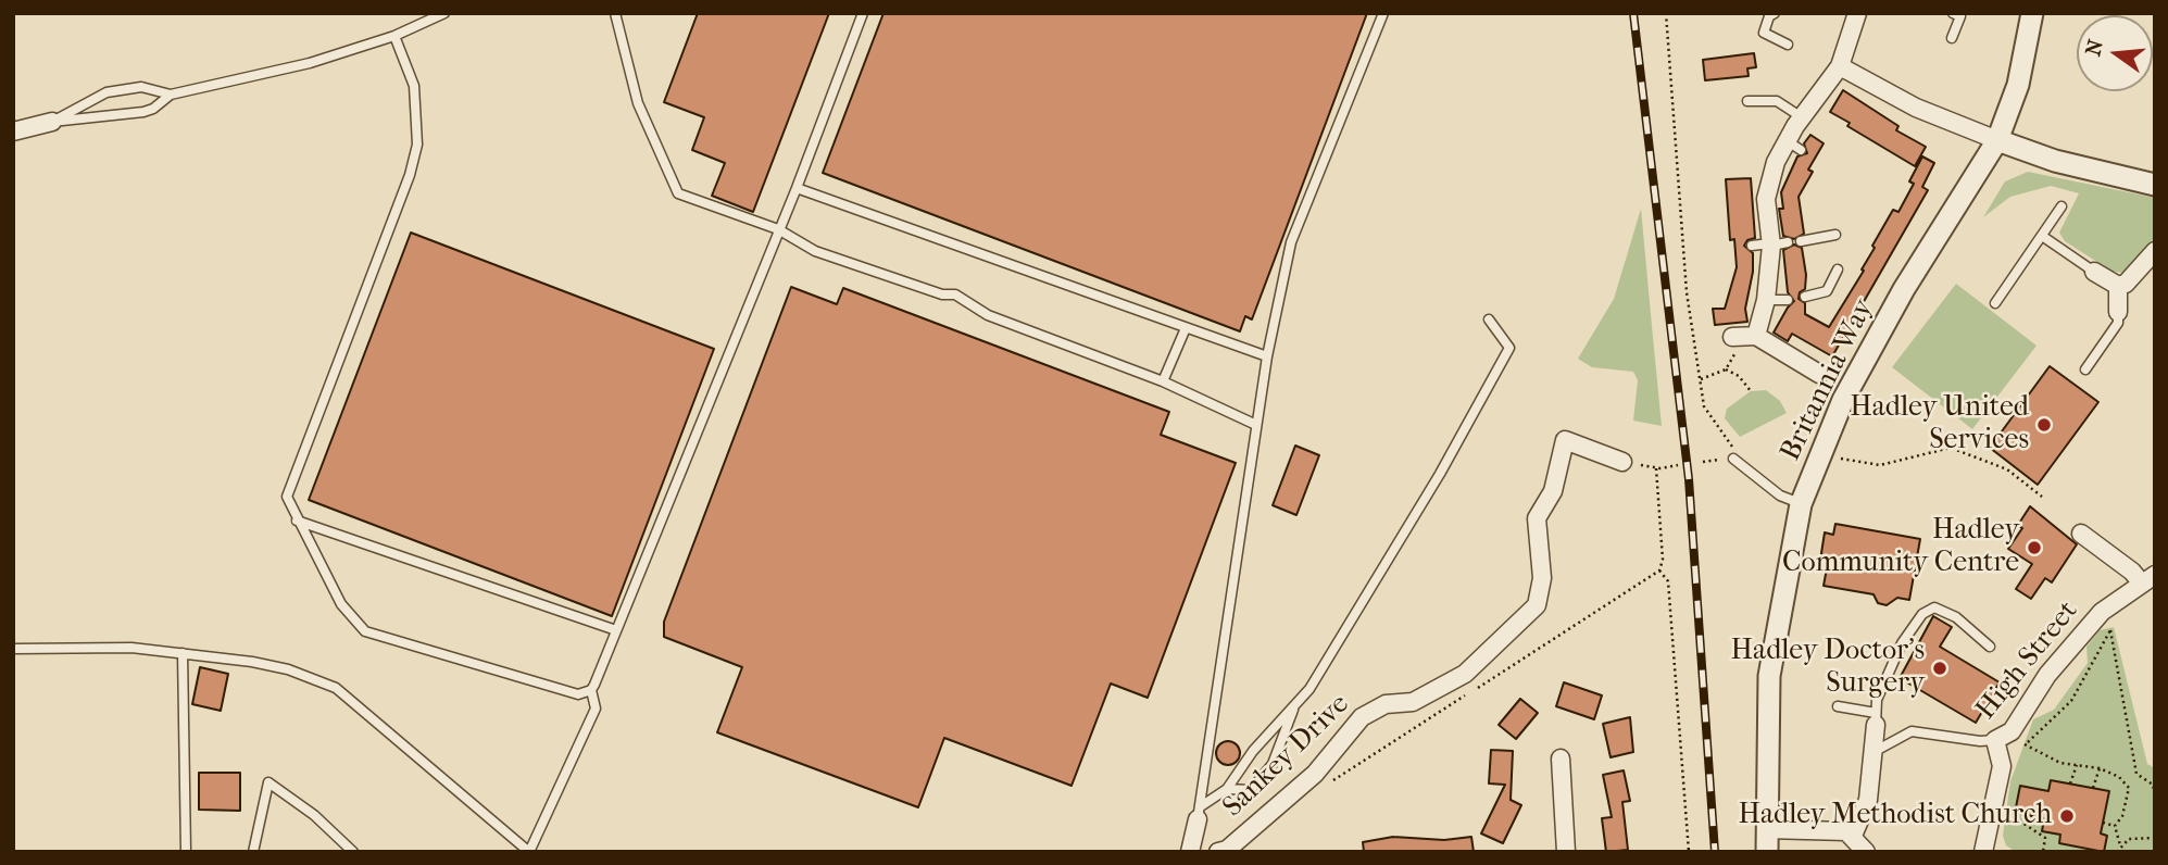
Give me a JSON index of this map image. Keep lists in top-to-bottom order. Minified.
{"streets":{"street":["Britannia Way","High Street","Sankey Drive"]},"places":["Hadley United Services","Hadley Community Centre","Hadley Doctor's Surgery","Hadley Methodist Church"],"north":"left"}
